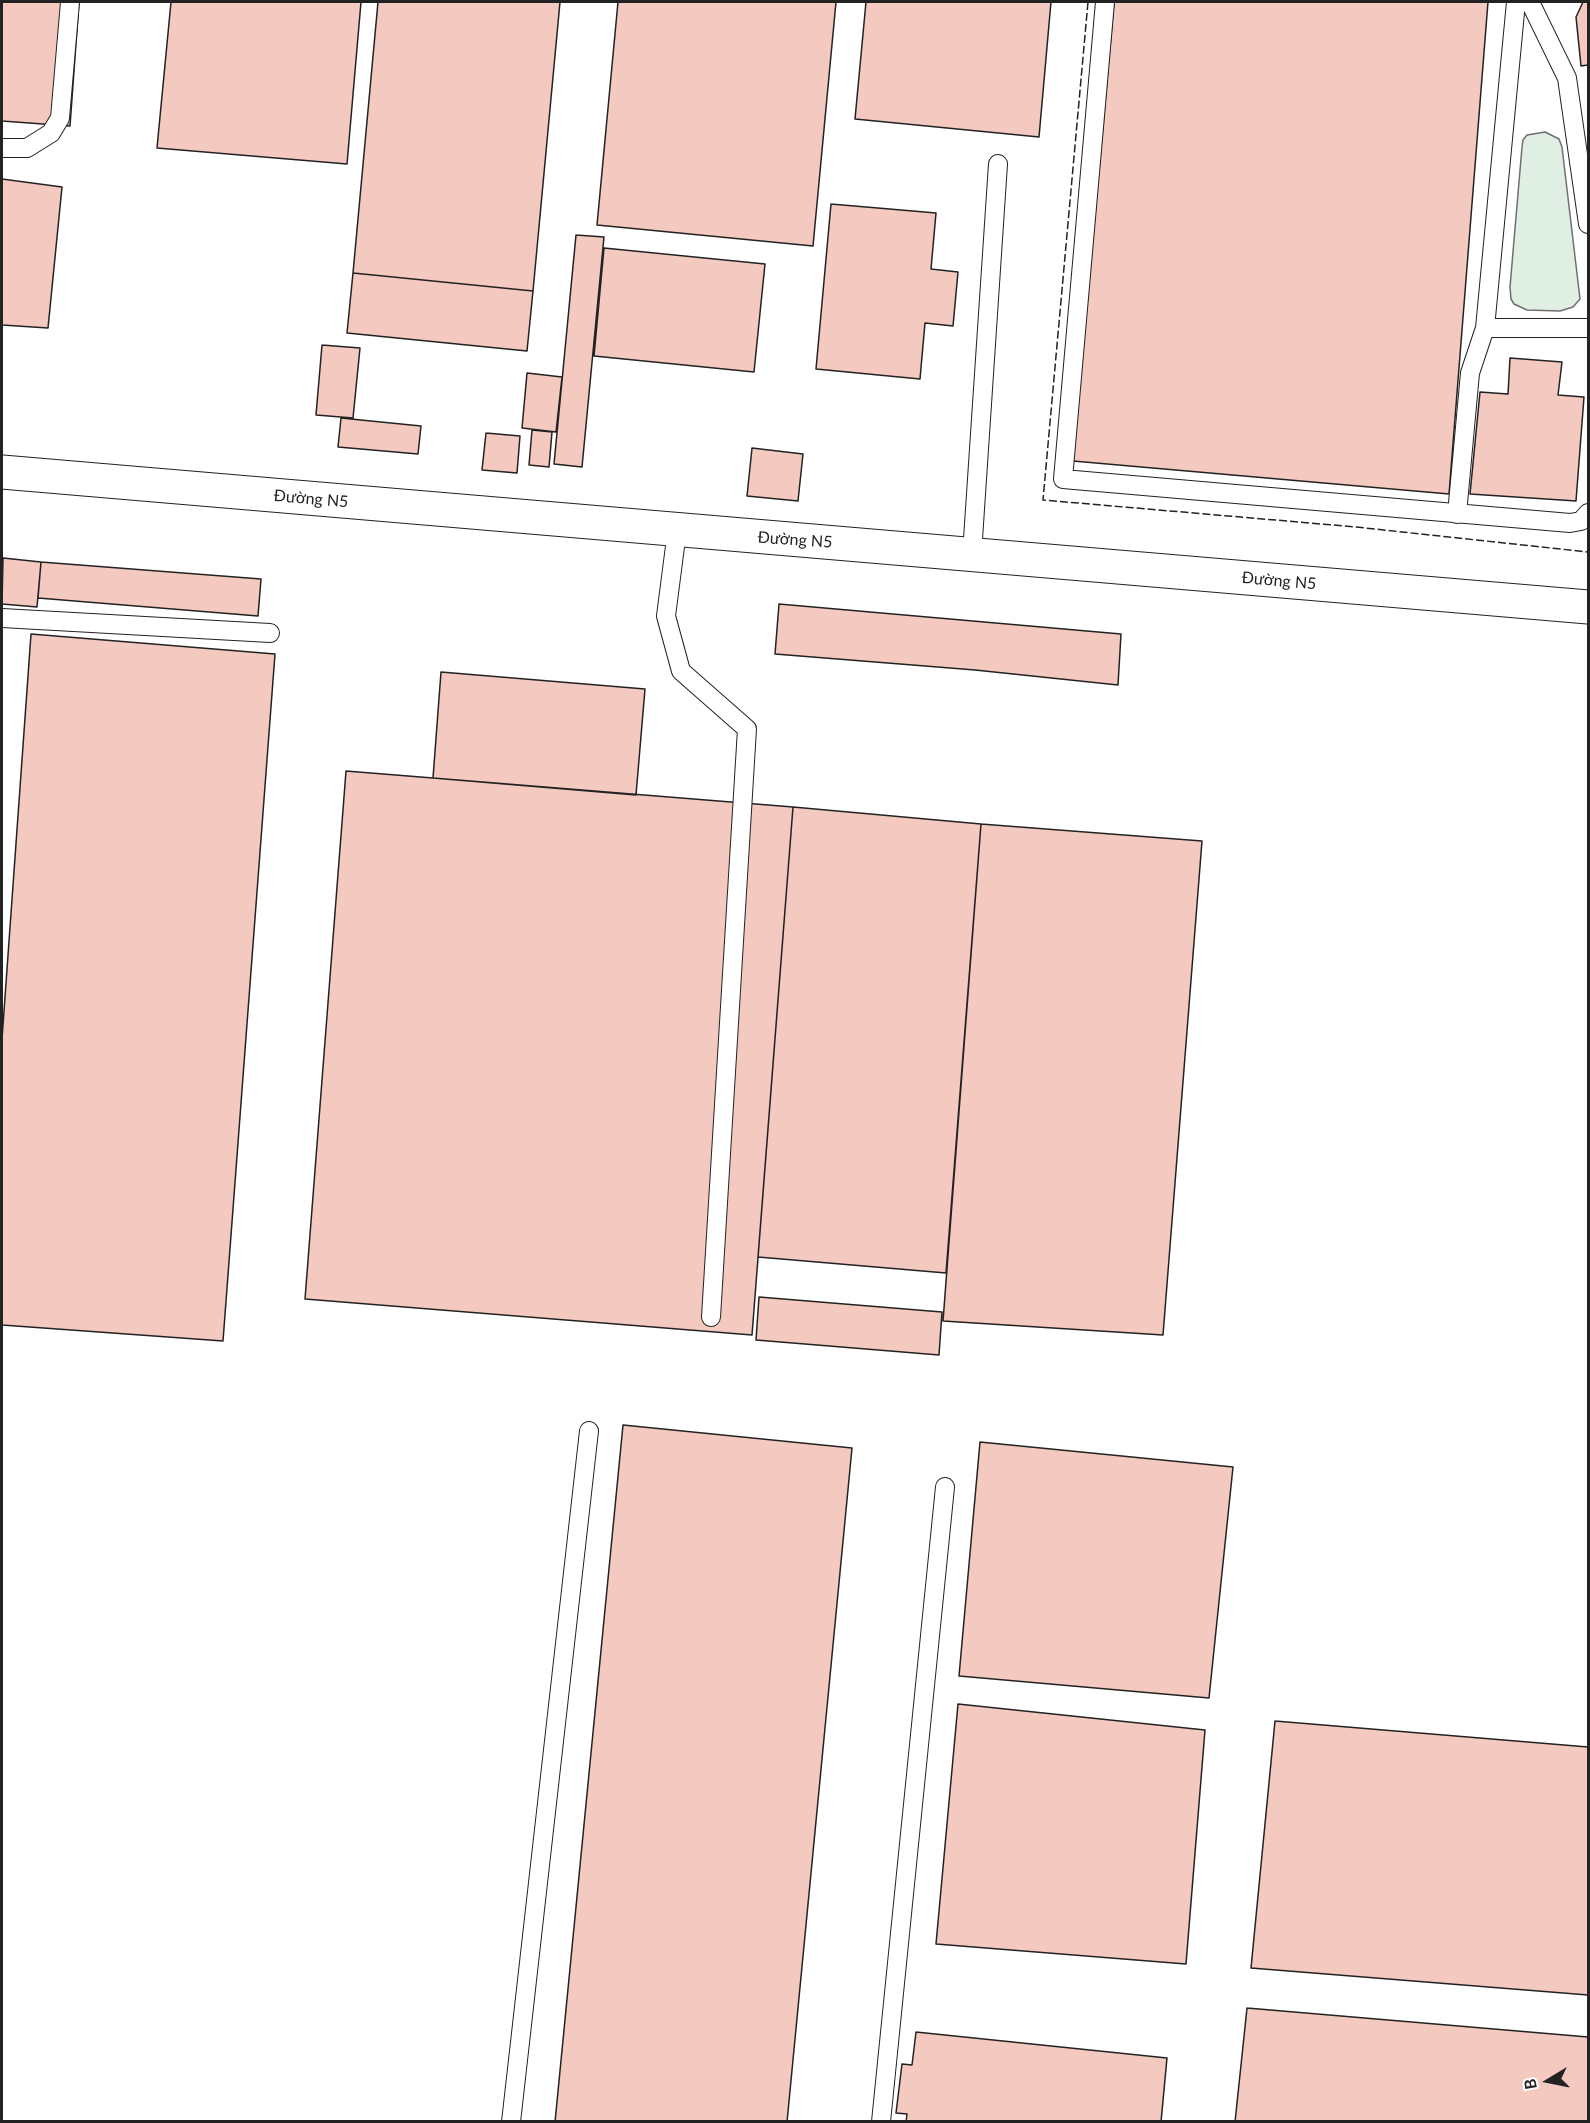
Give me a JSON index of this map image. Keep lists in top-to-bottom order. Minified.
{"streets":{"street":["Đường N5"]},"north":"left"}
